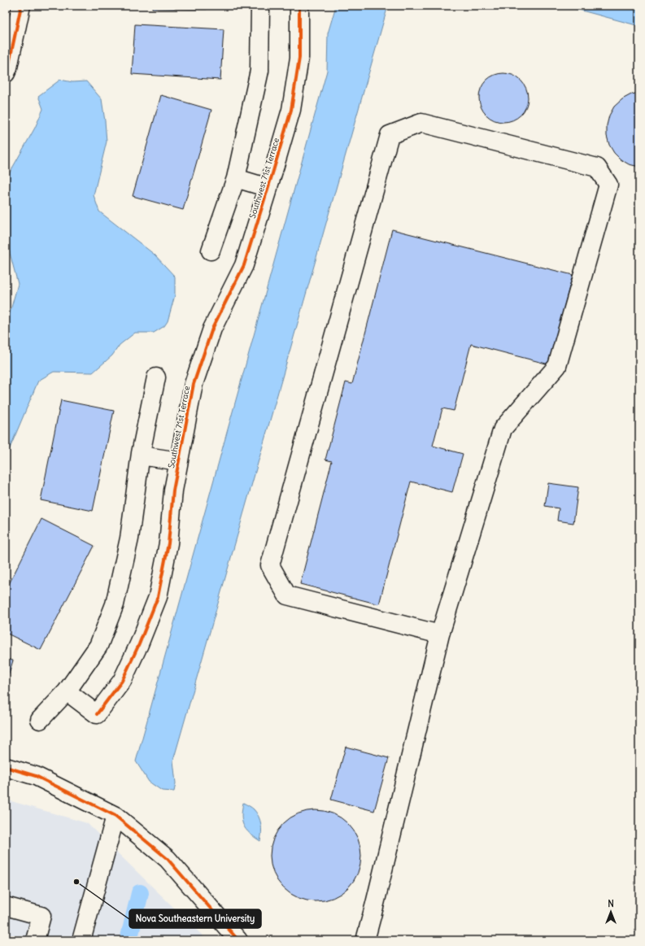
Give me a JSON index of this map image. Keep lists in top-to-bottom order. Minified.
{"streets":{"street":["Southwest 71st Terrace"]},"places":["Nova Southeastern University"],"north":"top"}
